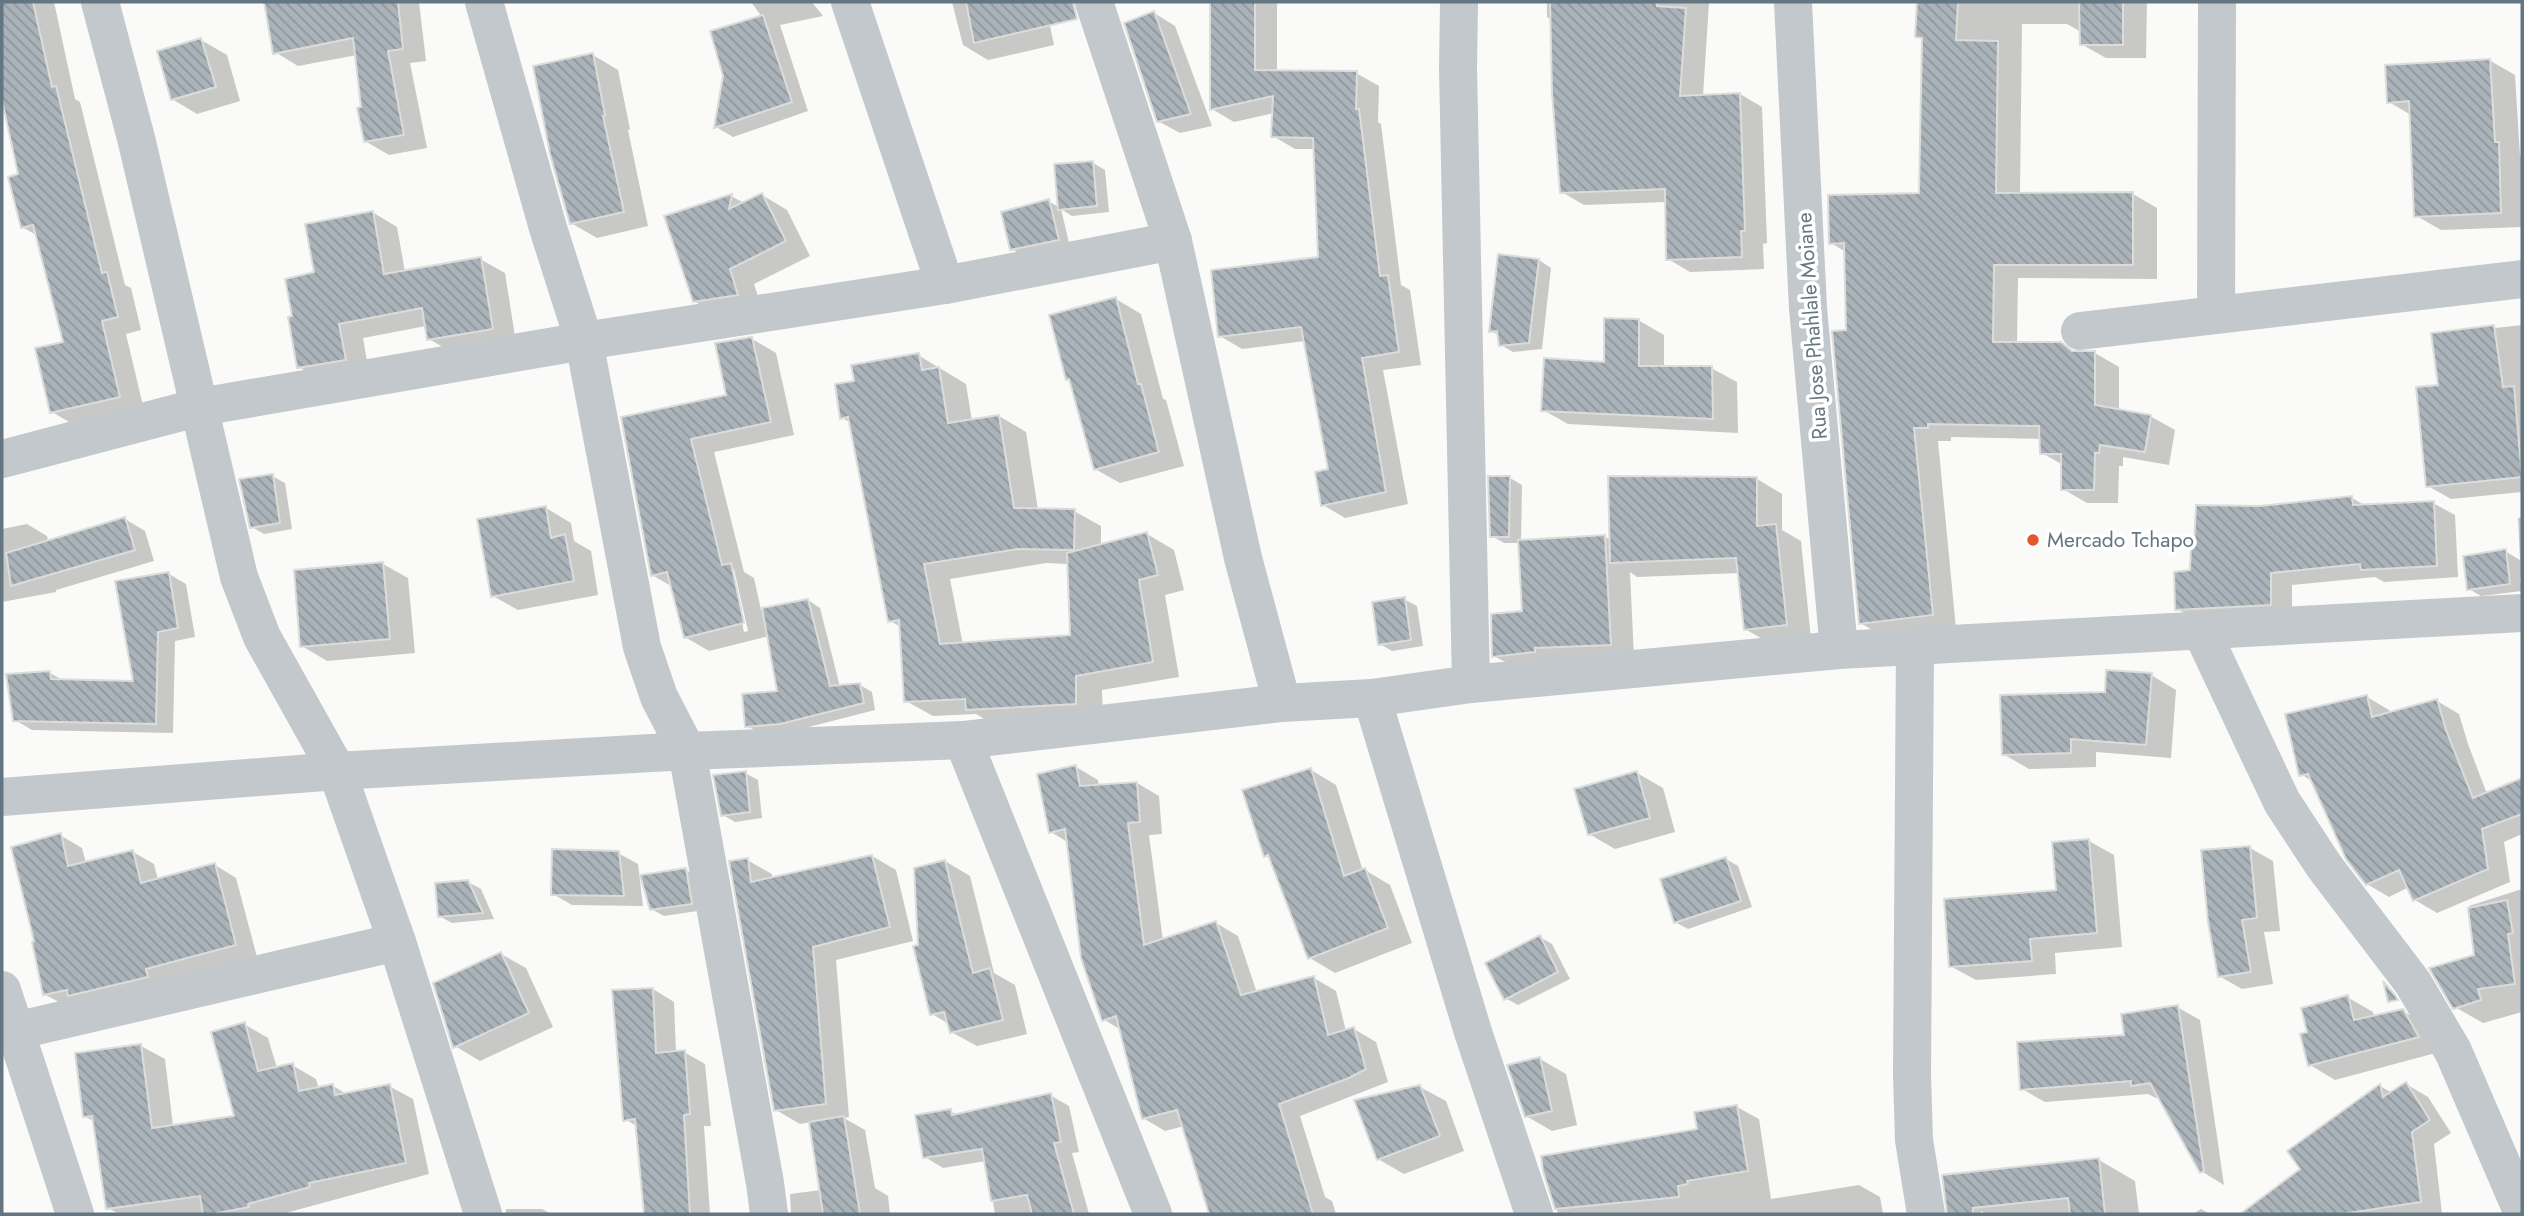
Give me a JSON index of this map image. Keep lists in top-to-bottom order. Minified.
{"streets":{"street":["Rua Jose Phahlale Moiane"]},"places":["Mercado Tchapo"]}
